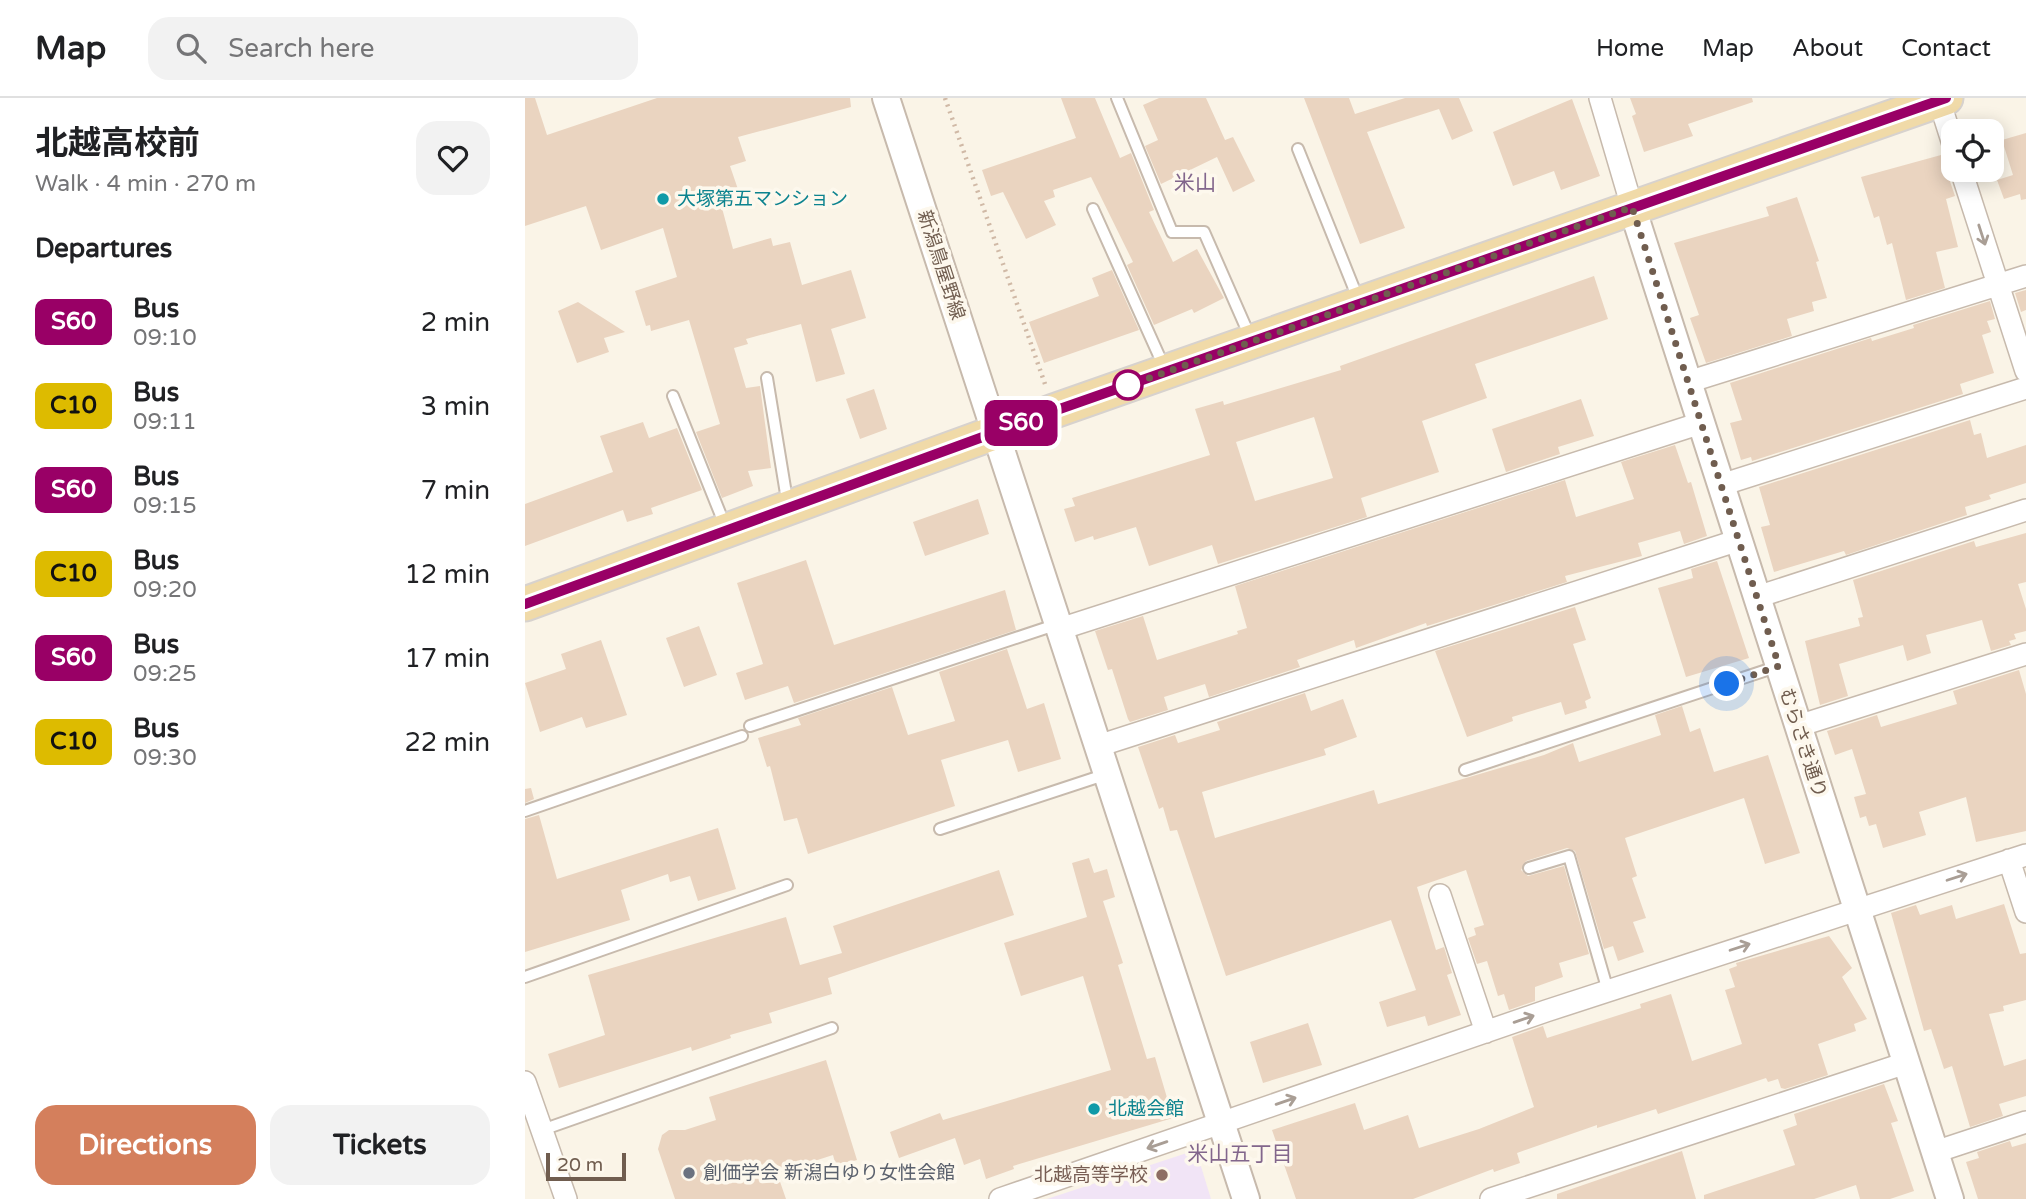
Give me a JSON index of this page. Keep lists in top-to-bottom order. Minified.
{"streets":{"street":["新潟鳥屋野線","むらさき通り"]},"districts":["米山","米山五丁目"],"places":["大塚第五マンション","北越会館","創価学会 新潟白ゆり女性会館","北越高等学校"],"lines":["bus line S60"],"scale_bar":"20 m","page":{"header":"Map","search":"Search here","nav":["Home","Map","About","Contact"],"heading":[["北越高校前","Walk · 4 min · 270 m"],"Departures"],"on_map":"S60","list":[{"mark":"S60","name":"Bus","note":"09:10","value":"2 min"},{"mark":"C10","name":"Bus","note":"09:11","value":"3 min"},{"mark":"S60","name":"Bus","note":"09:15","value":"7 min"},{"mark":"C10","name":"Bus","note":"09:20","value":"12 min"},{"mark":"S60","name":"Bus","note":"09:25","value":"17 min"},{"mark":"C10","name":"Bus","note":"09:30","value":"22 min"}],"buttons":["Directions","Tickets"],"scale":"20 m"}}
